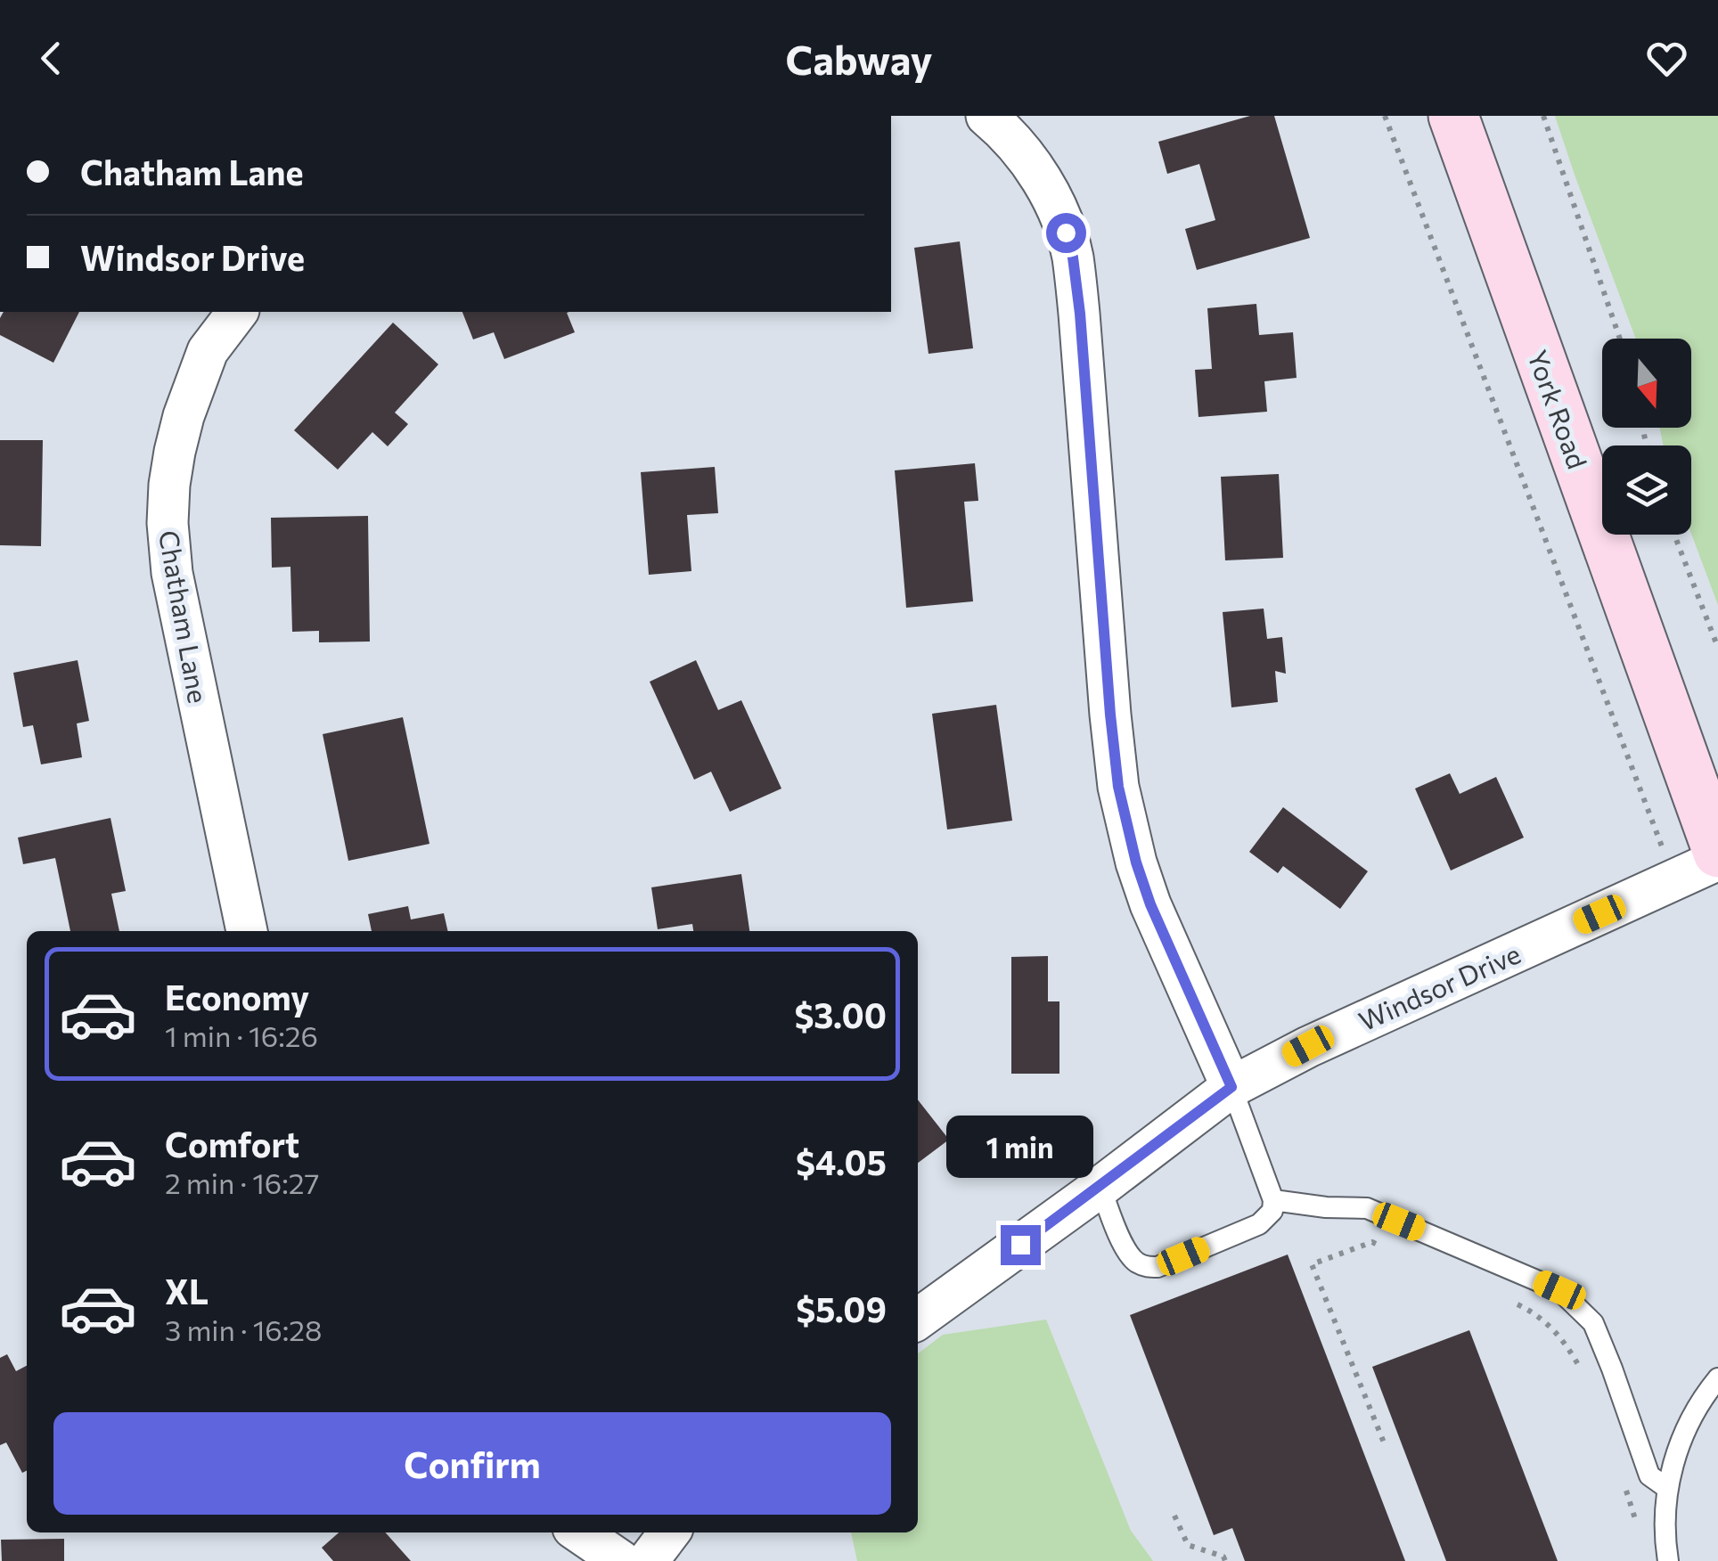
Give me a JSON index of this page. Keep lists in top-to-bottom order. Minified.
{"streets":{"main road":["York Road"],"street":["Chatham Lane","Windsor Drive"]},"north":"bottom","page":{"header":"Cabway","banner":["Chatham Lane","Windsor Drive"],"list":[{"name":"Economy","note":"1 min · 16:26","value":"$3.00"},{"name":"Comfort","note":"2 min · 16:27","value":"$4.05"},{"name":"XL","note":"3 min · 16:28","value":"$5.09"}],"bubble":"1 min","buttons":"Confirm"}}
